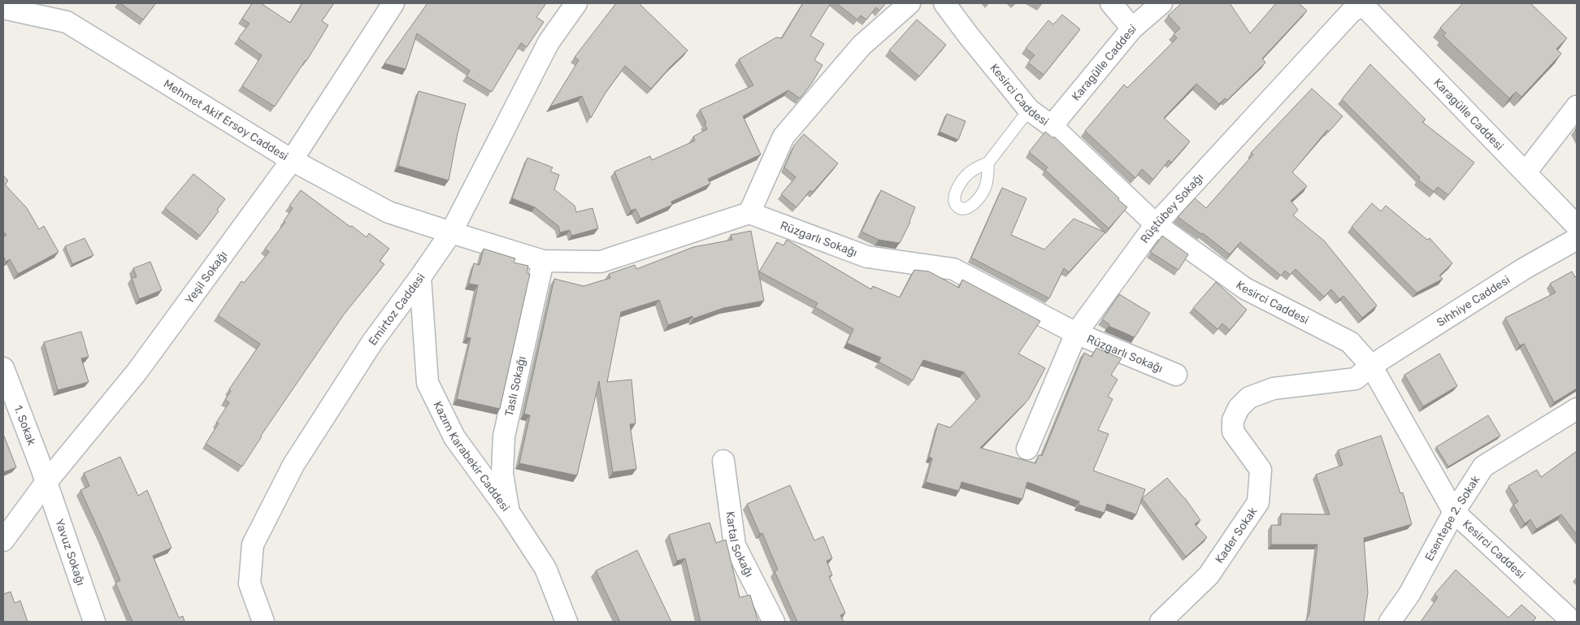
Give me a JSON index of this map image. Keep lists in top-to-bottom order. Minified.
{"streets":{"street":["Karagülle Caddesi","Kesirci Caddesi","Mehmet Akif Ersoy Caddesi","Rüştübey Sokağı","Rüzgarlı Sokağı","Yeşil Sokağı","Sıhhiye Caddesi","Emirtoz Caddesi","Taslı Sokağı","1. Sokak","Kazım Karabekir Caddesi","Esentepe 2. Sokak","Kader Sokak","Kartal Sokağı","Yavuz Sokağı"]},"crossings":[["Karagülle Caddesi","Kesirci Caddesi"],["Karagülle Caddesi","Rüştübey Sokağı"],["Kesirci Caddesi","Rüştübey Sokağı"],["Kesirci Caddesi","Sıhhiye Caddesi"],["Kesirci Caddesi","Esentepe 2. Sokak"],["Kesirci Caddesi","Kader Sokak"],["Mehmet Akif Ersoy Caddesi","Yeşil Sokağı"],["Mehmet Akif Ersoy Caddesi","Emirtoz Caddesi"],["Rüştübey Sokağı","Rüzgarlı Sokağı"],["Yeşil Sokağı","1. Sokak"],["Yeşil Sokağı","Yavuz Sokağı"],["Sıhhiye Caddesi","Kader Sokak"],["Emirtoz Caddesi","Kazım Karabekir Caddesi"],["Taslı Sokağı","Kazım Karabekir Caddesi"],["1. Sokak","Yavuz Sokağı"]]}
